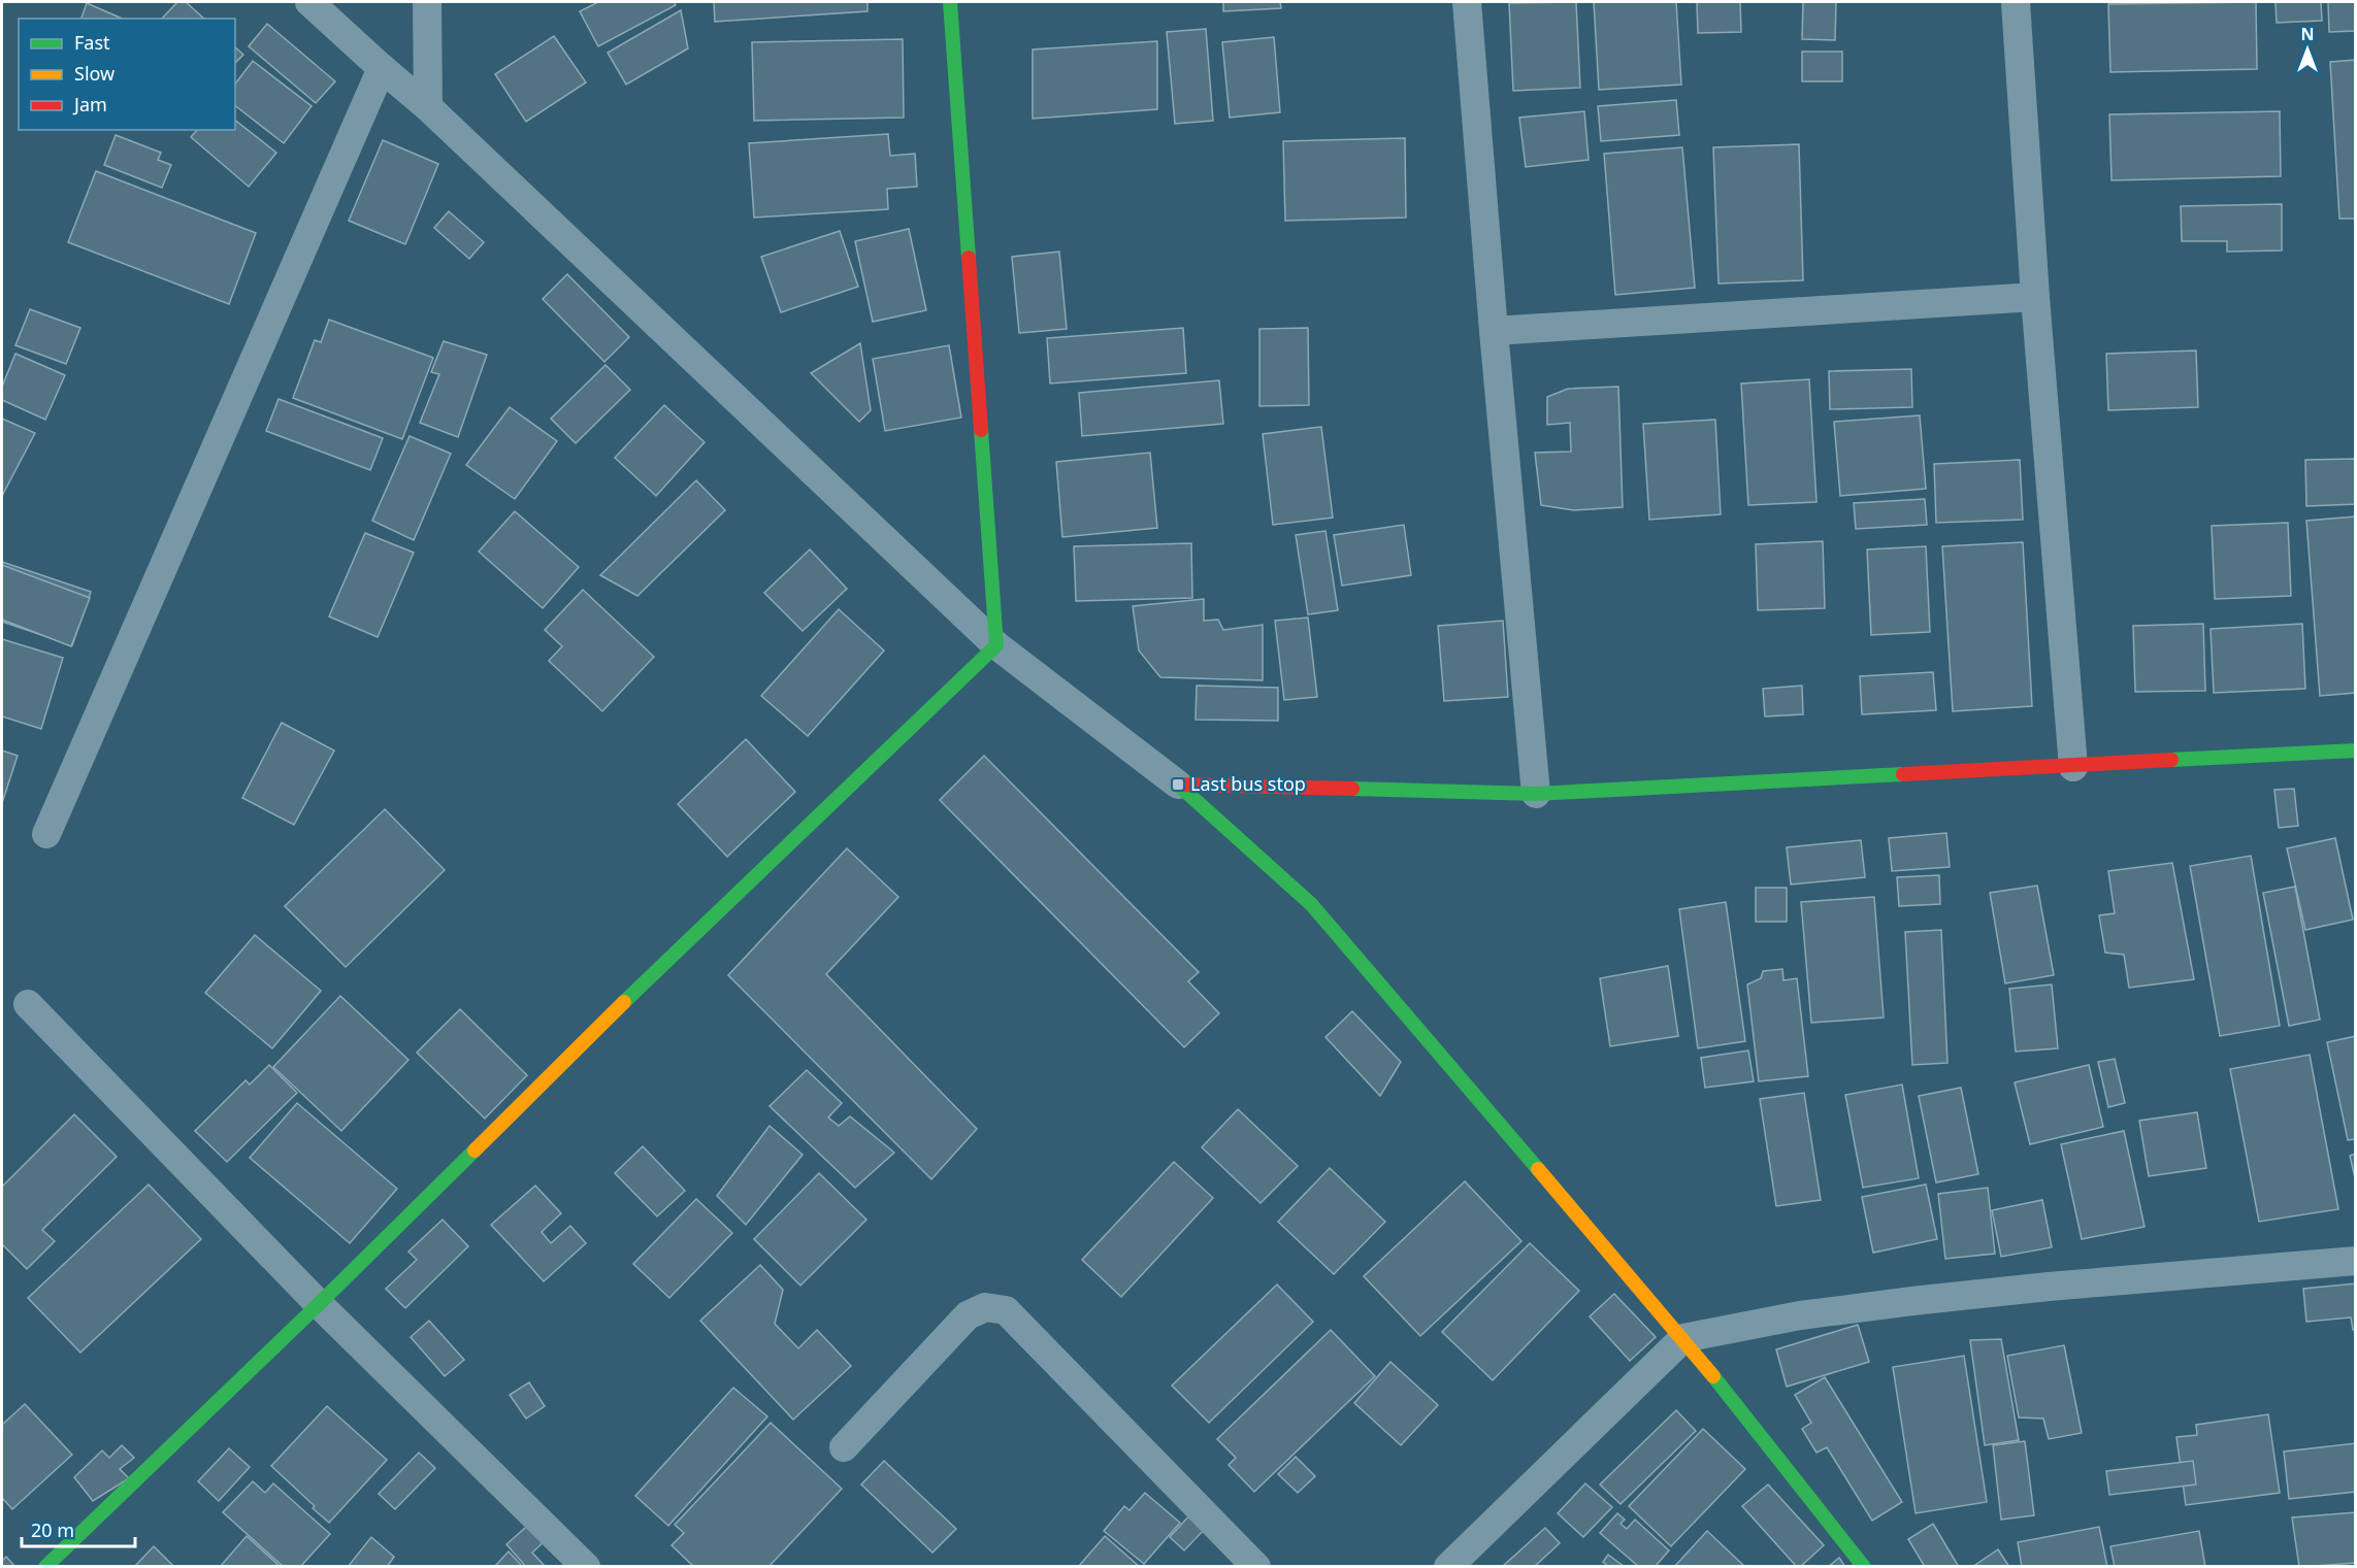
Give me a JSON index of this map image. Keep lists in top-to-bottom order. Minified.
{"places":{"transit":["Last bus stop"]},"legend":["Fast","Slow","Jam"],"scale_bar":"20 m","north":"top"}
